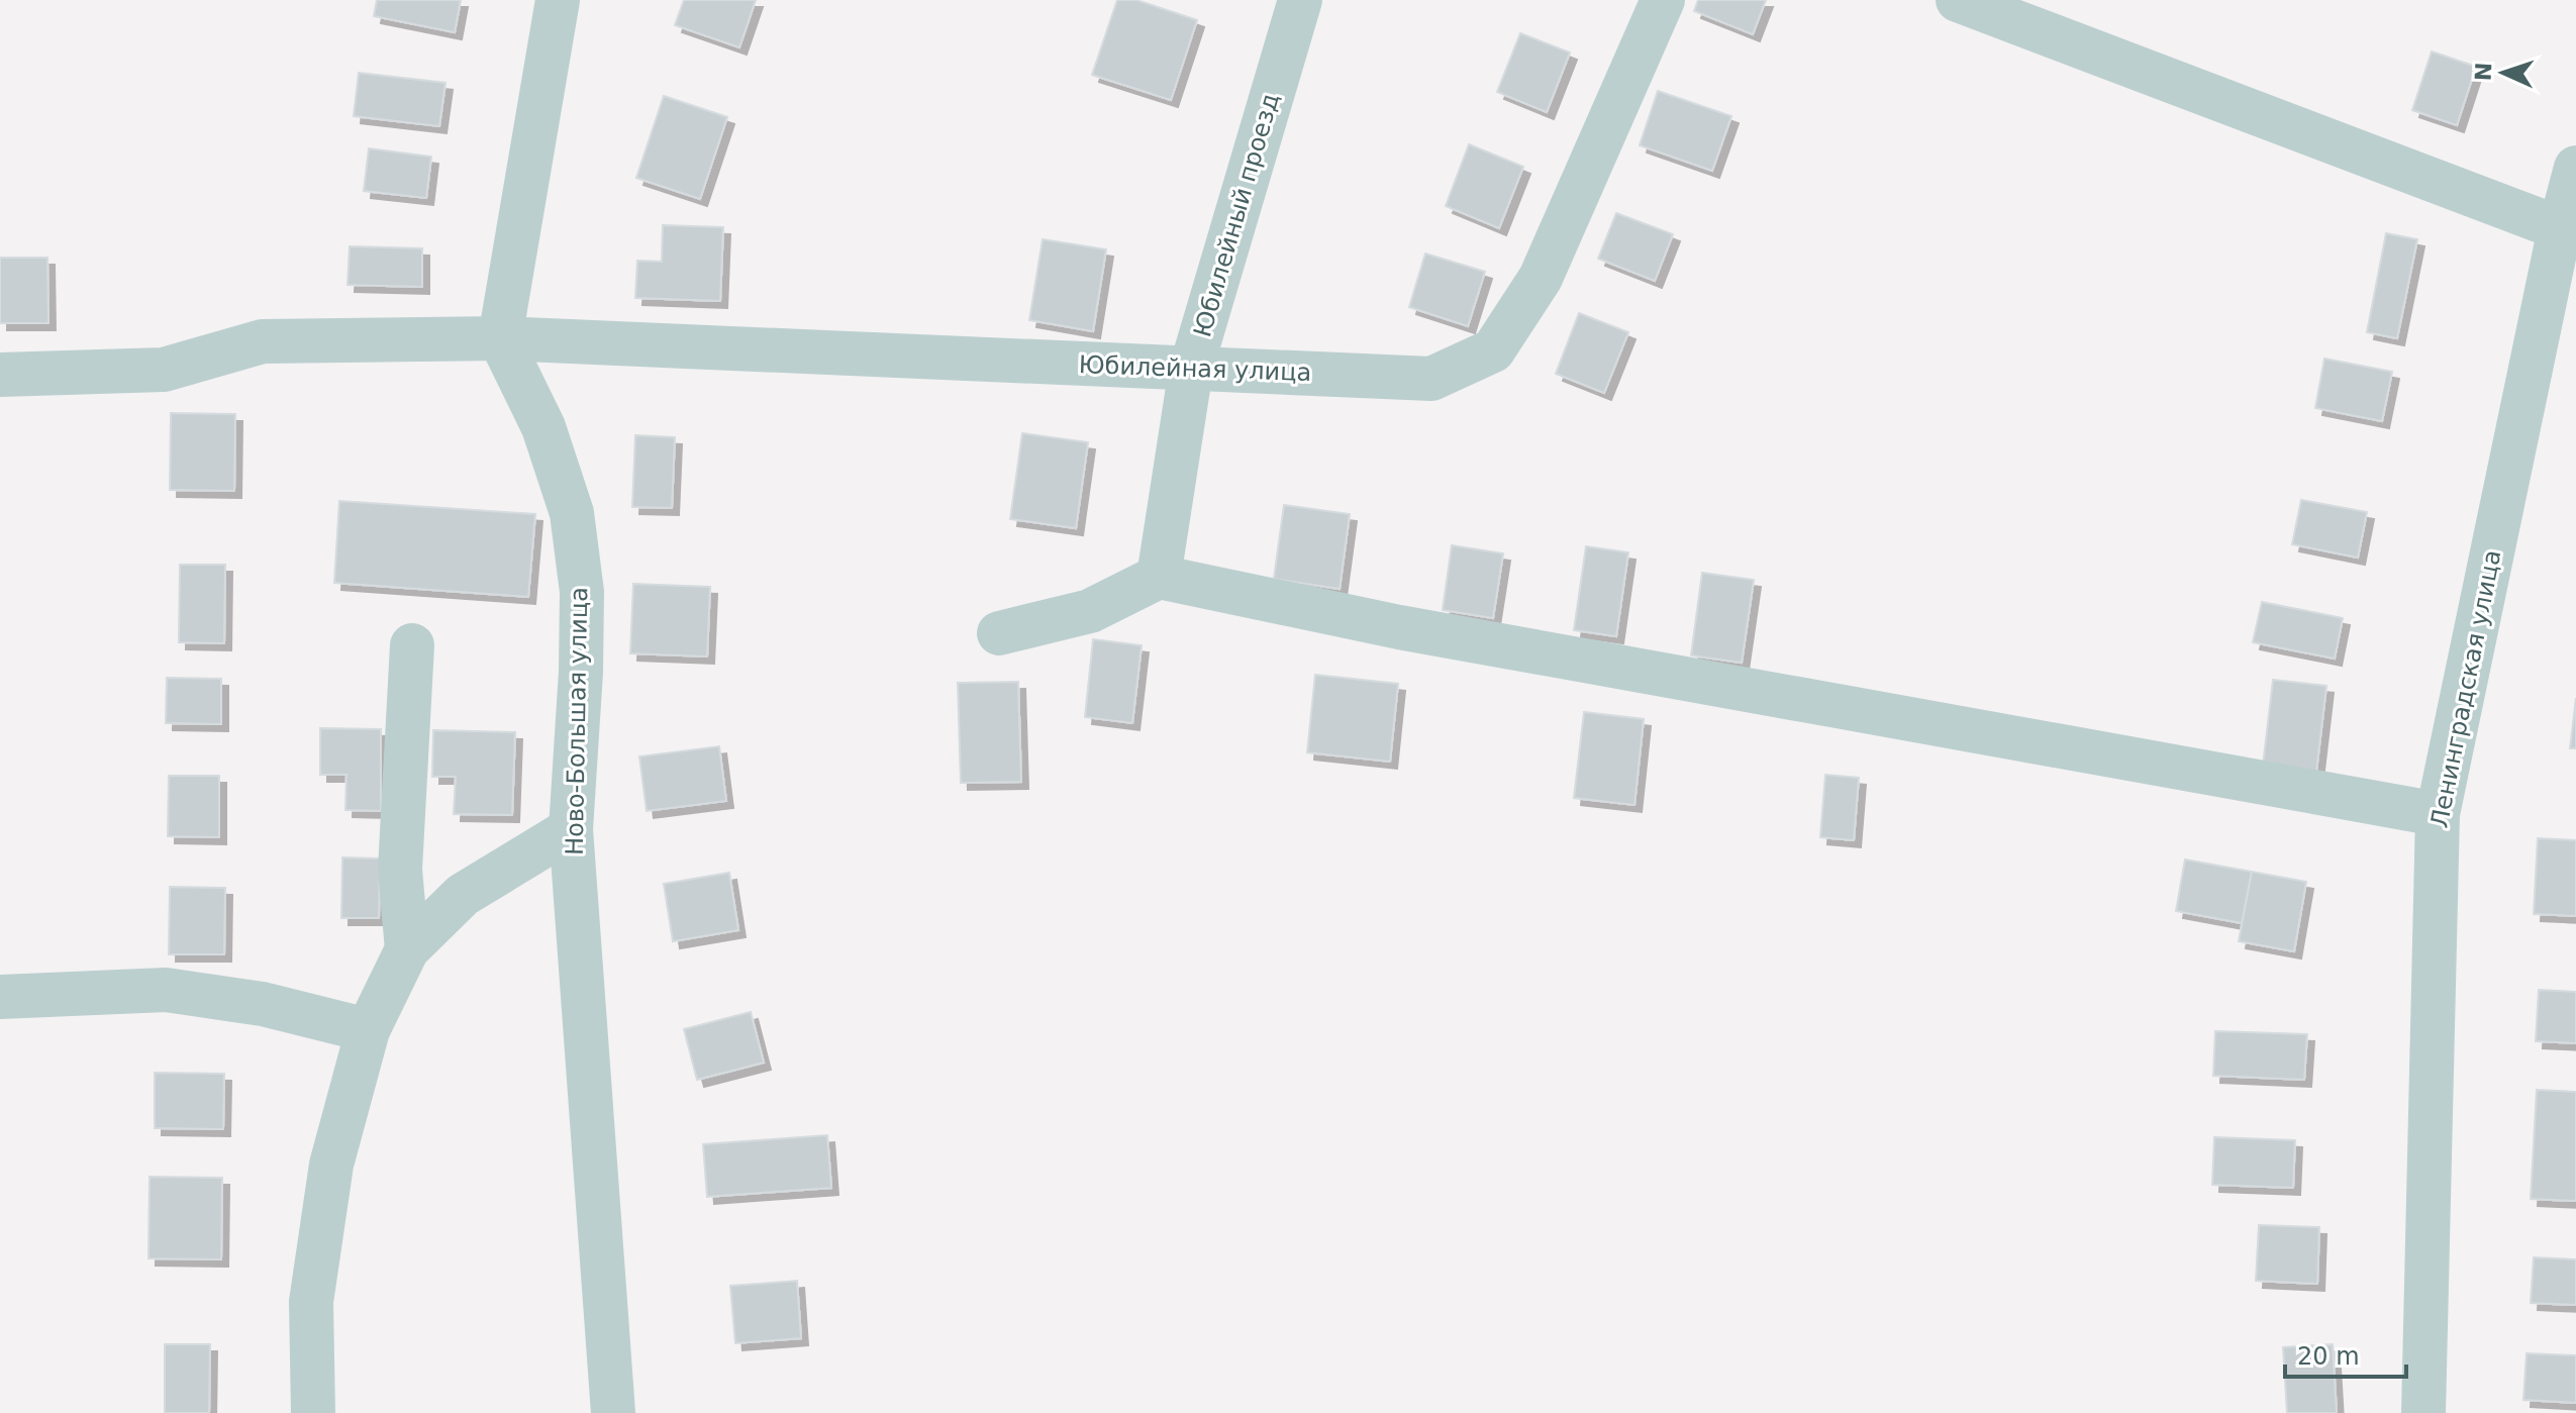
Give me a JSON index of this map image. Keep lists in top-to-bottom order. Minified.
{"streets":{"street":["Юбилейный проезд","Юбилейная улица","Ленинградская улица","Ново-Большая улица"]},"crossings":[["Юбилейный проезд","Юбилейная улица"],["Юбилейная улица","Ново-Большая улица"]],"scale_bar":"20 m","north":"left"}
